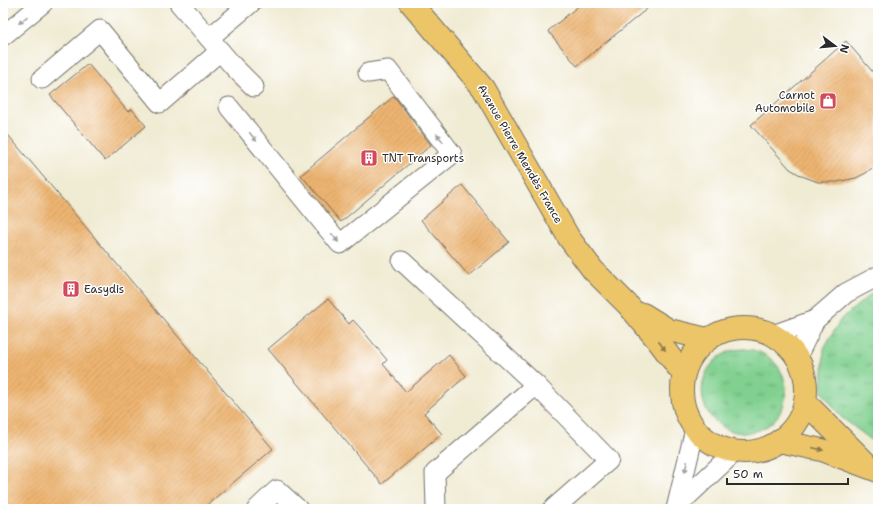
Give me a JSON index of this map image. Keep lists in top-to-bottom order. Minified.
{"streets":{"main road":["Avenue Pierre Mendès France"]},"places":{"shop":["Carnot Automobile"],"building":["TNT Transports","Easydis"]},"scale_bar":"50 m","north":"right"}
